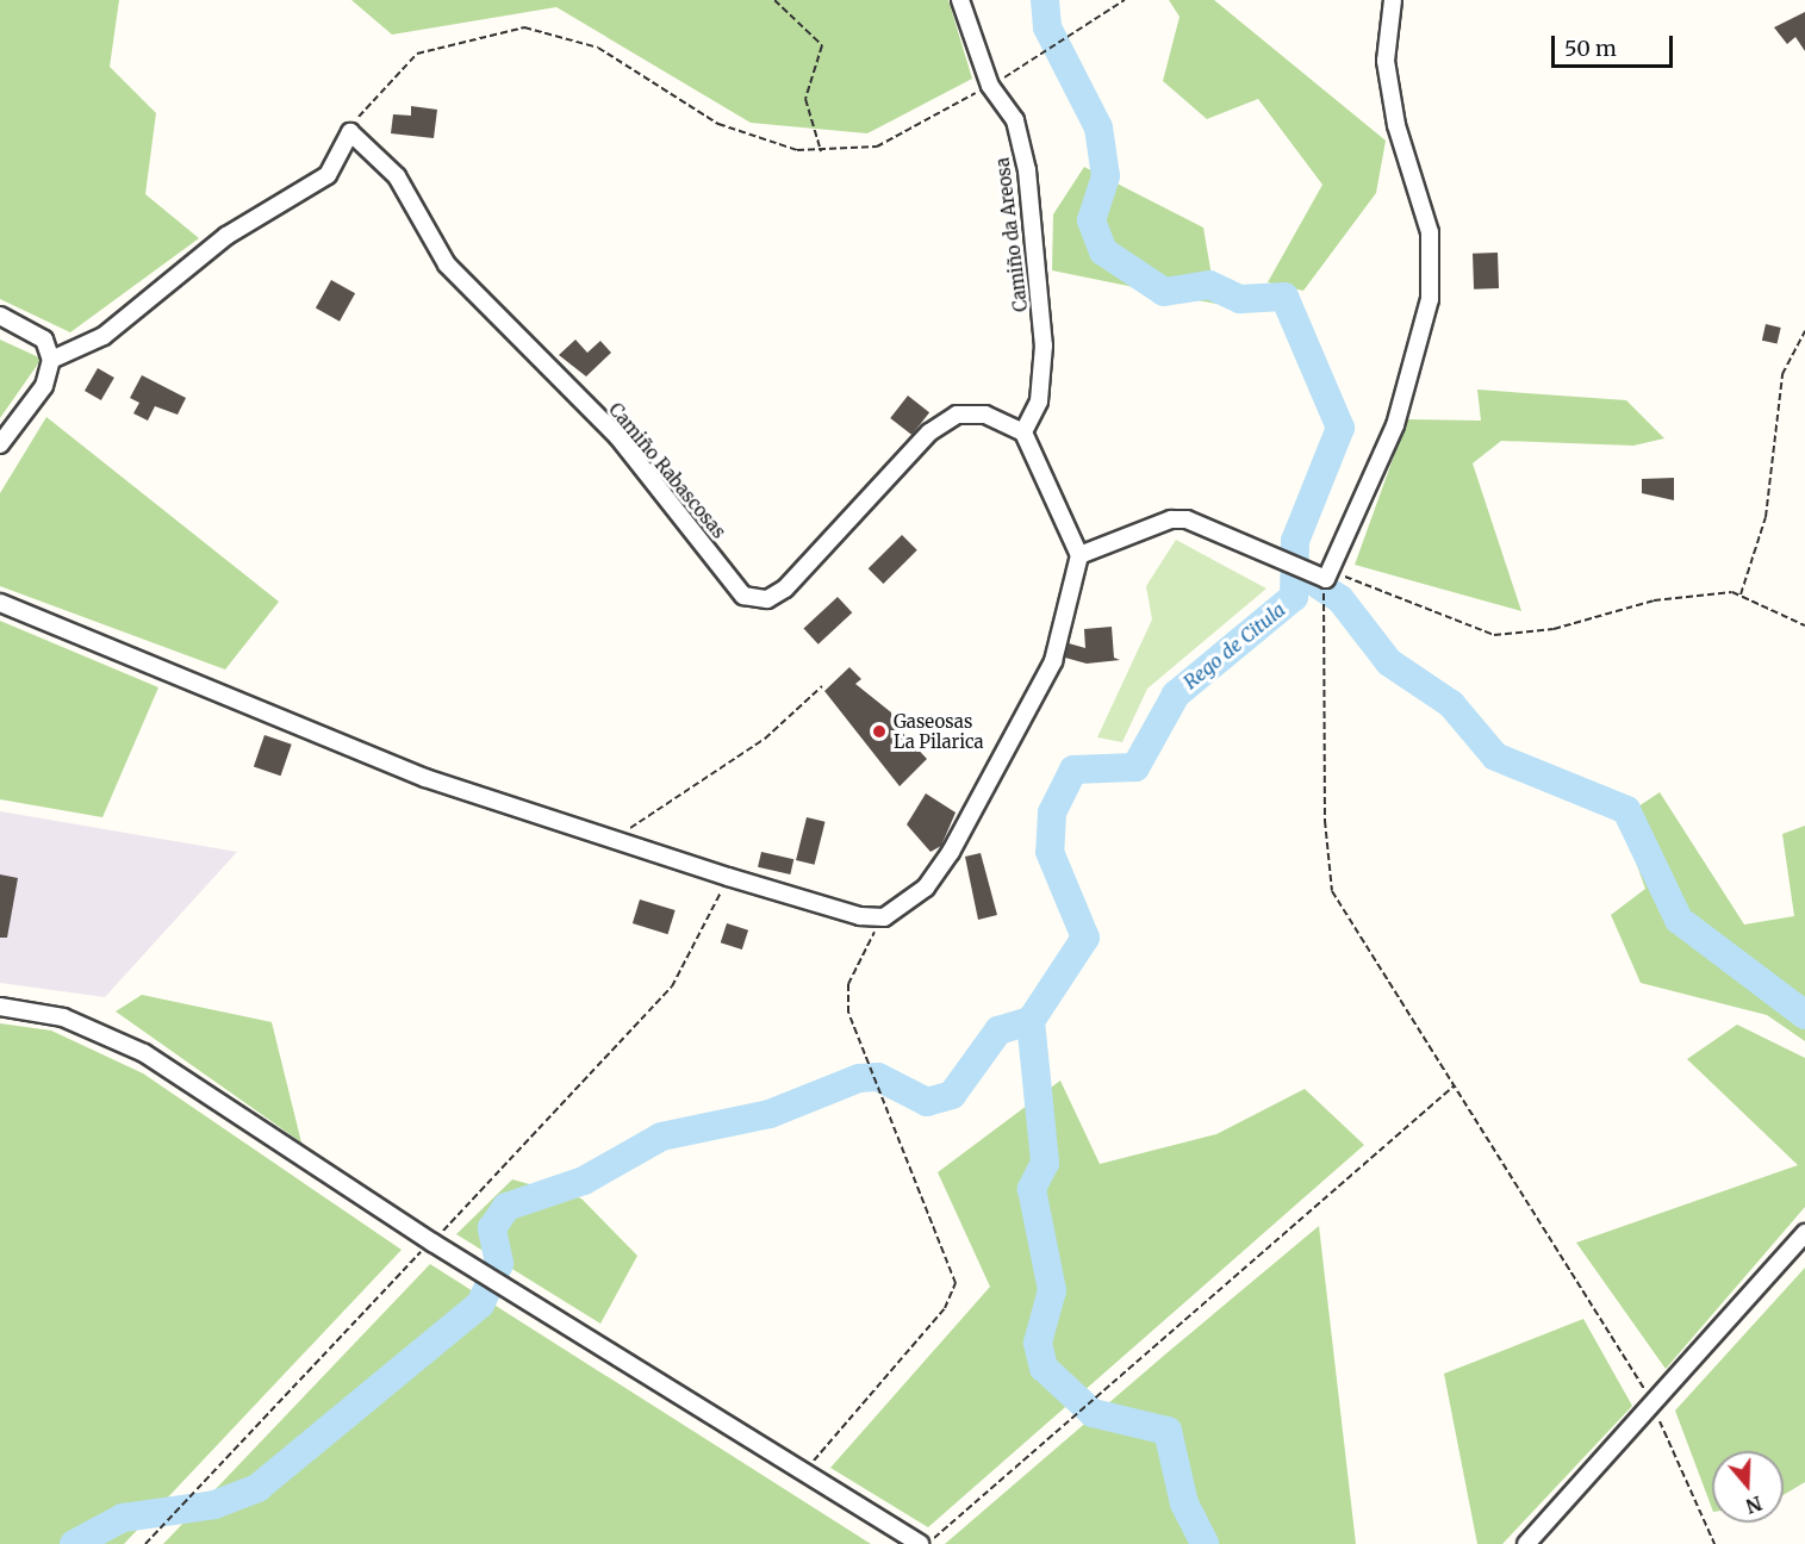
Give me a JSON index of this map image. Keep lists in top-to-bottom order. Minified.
{"streets":{"street":["Camiño da Areosa","Camiño Rabascosas"]},"crossings":[["Camiño da Areosa","Camiño Rabascosas"]],"water":["Rego de Citula"],"places":["Gaseosas La Pilarica"],"scale_bar":"50 m","north":"bottom"}
